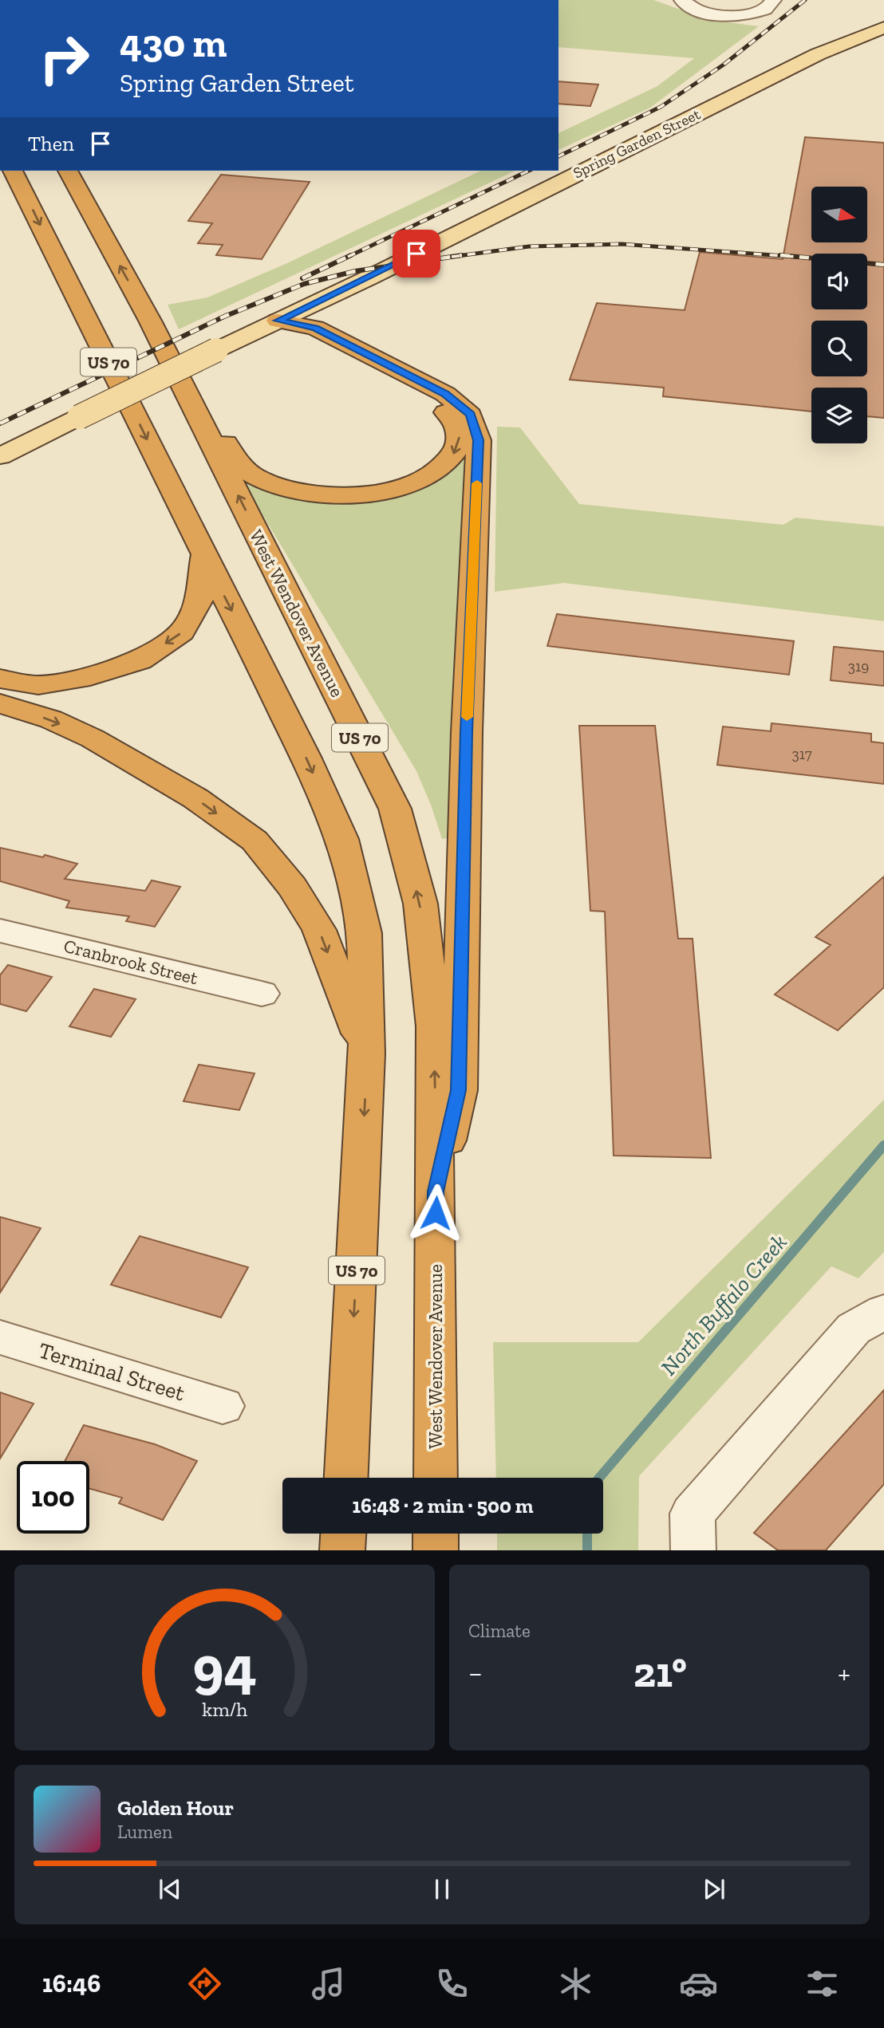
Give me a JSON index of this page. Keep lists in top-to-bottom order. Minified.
{"streets":{"highway":["US 70","West Wendover Avenue"],"main road":["Spring Garden Street"],"street":["Cranbrook Street","Terminal Street"]},"water":["North Buffalo Creek"],"house_numbers":["319","317"],"north":"right","page":{"turn":["430 m","Spring Garden Street"],"then":"Then","limit":"100","trip":"16:48 · 2 min · 500 m","tile":"Climate","heat":["−","21°","+"],"song":["Golden Hour","Lumen"],"tabs":"16:46","gauge":["94","km/h"]}}
